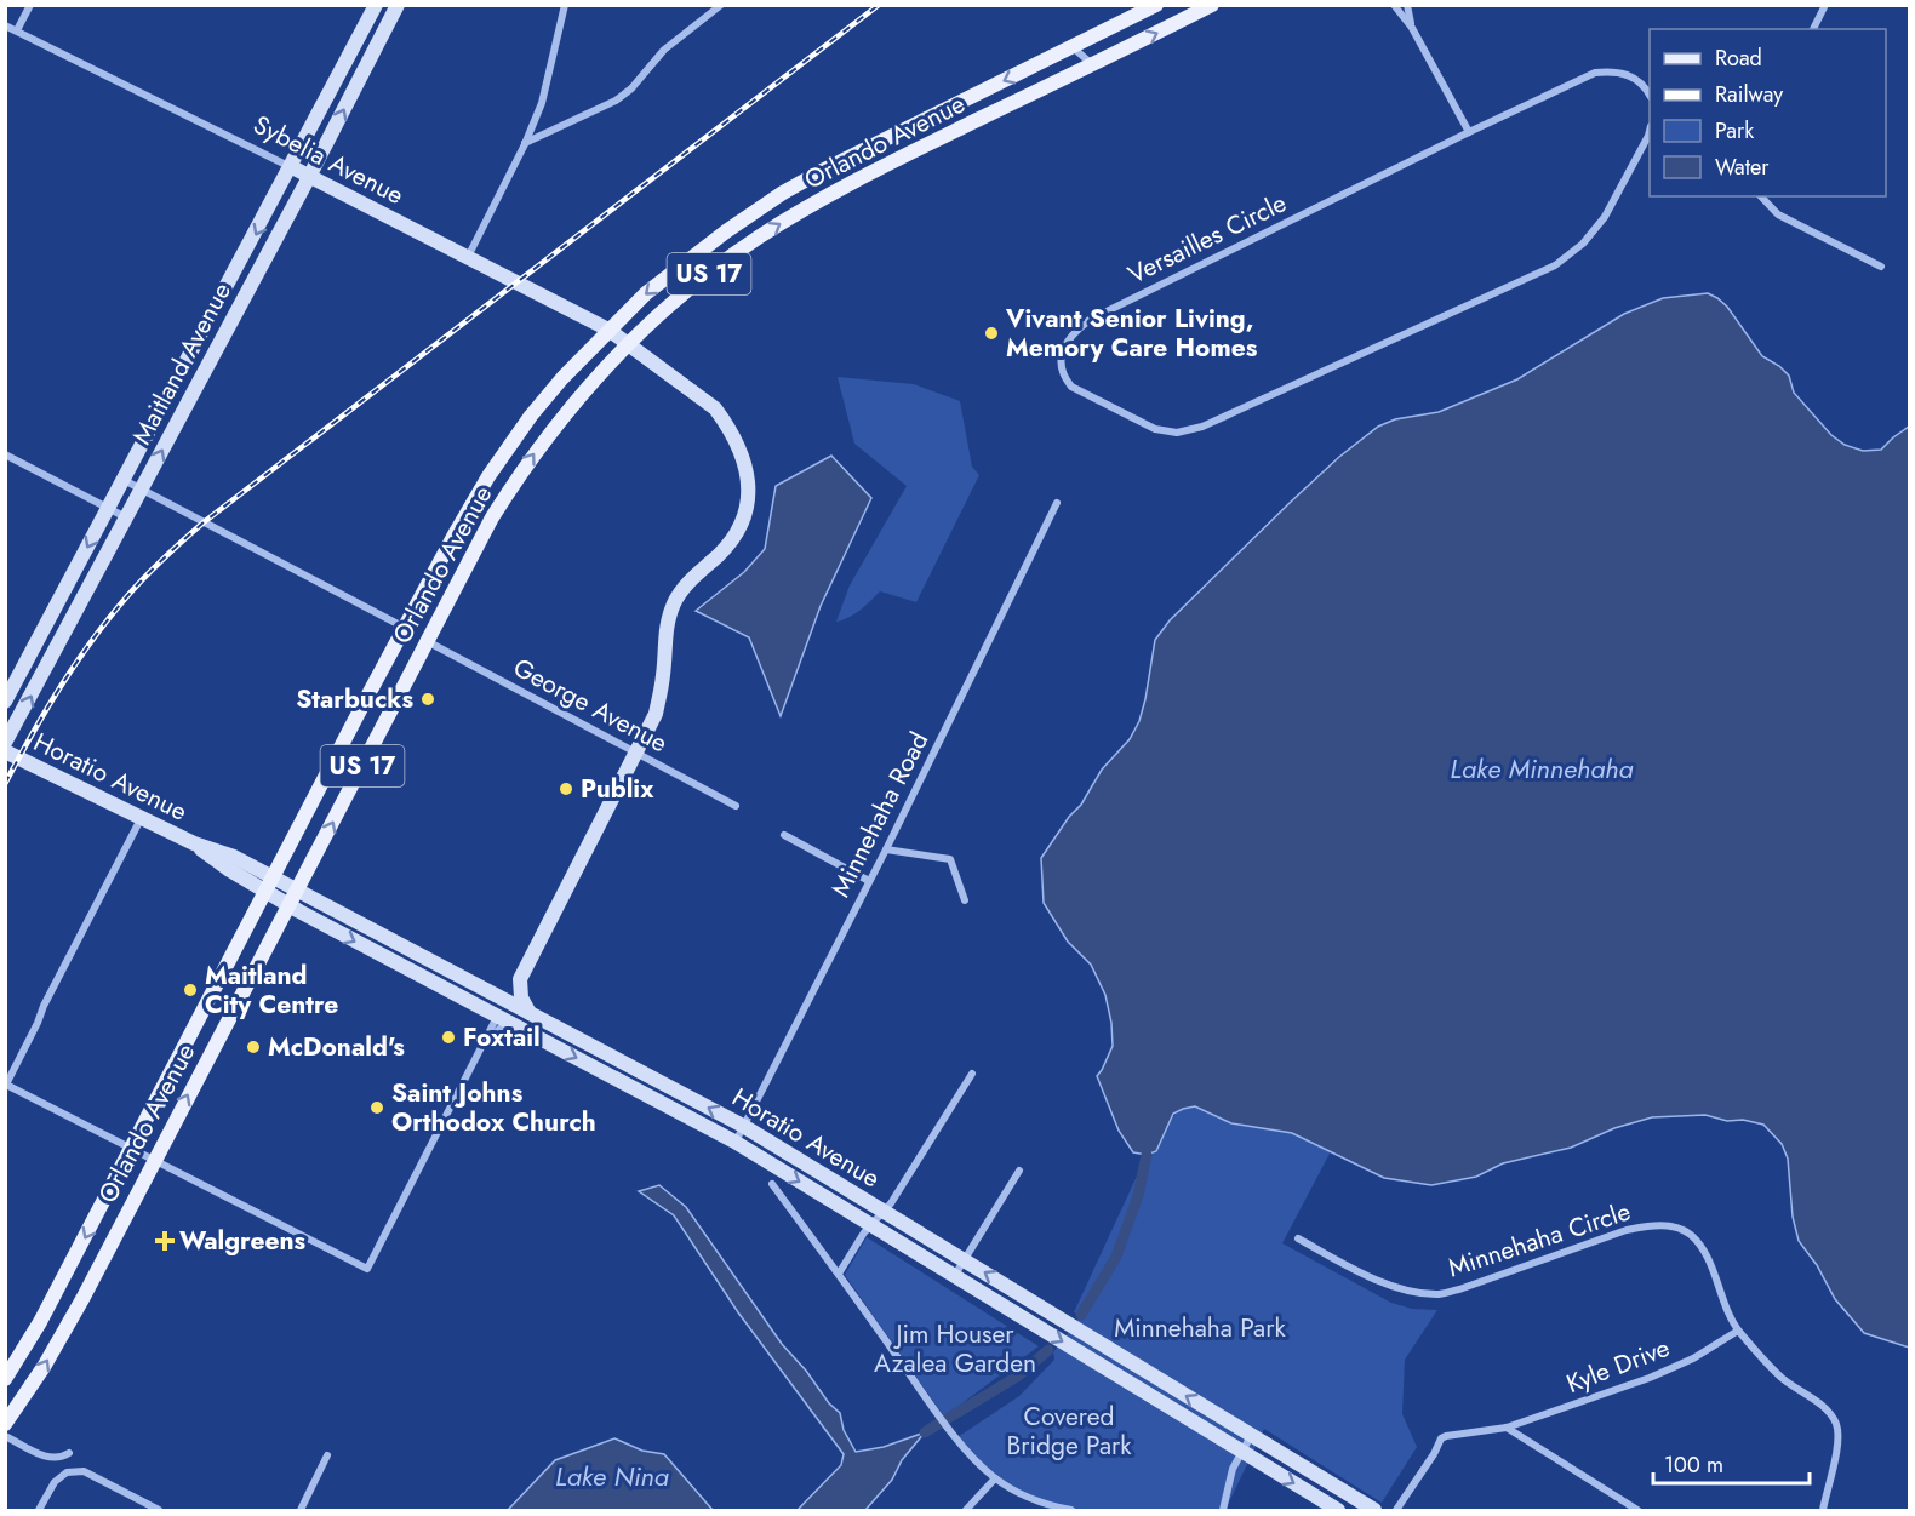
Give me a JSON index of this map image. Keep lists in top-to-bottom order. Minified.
{"streets":{"main road":["Orlando Avenue","Sybelia Avenue","US 17","Maitland Avenue","Horatio Avenue"],"street":["Versailles Circle","George Avenue","Minnehaha Road","Minnehaha Circle","Kyle Drive"]},"crossings":[["Orlando Avenue","Sybelia Avenue"],["Orlando Avenue","George Avenue"],["Orlando Avenue","Horatio Avenue"],["Sybelia Avenue","Maitland Avenue"],["Sybelia Avenue","George Avenue"],["Horatio Avenue","Minnehaha Road"],["Minnehaha Circle","Kyle Drive"]],"water":["Lake Minnehaha","Lake Nina"],"parks":["Minnehaha Park","Jim Houser Azalea Garden","Covered Bridge Park"],"places":{"other":["Vivant Senior Living, Memory Care Homes","Starbucks","Publix","Maitland City Centre","Foxtail","McDonald's","Saint Johns Orthodox Church"],"health":["Walgreens"]},"legend":["Road","Railway","Park","Water"],"scale_bar":"100 m"}
